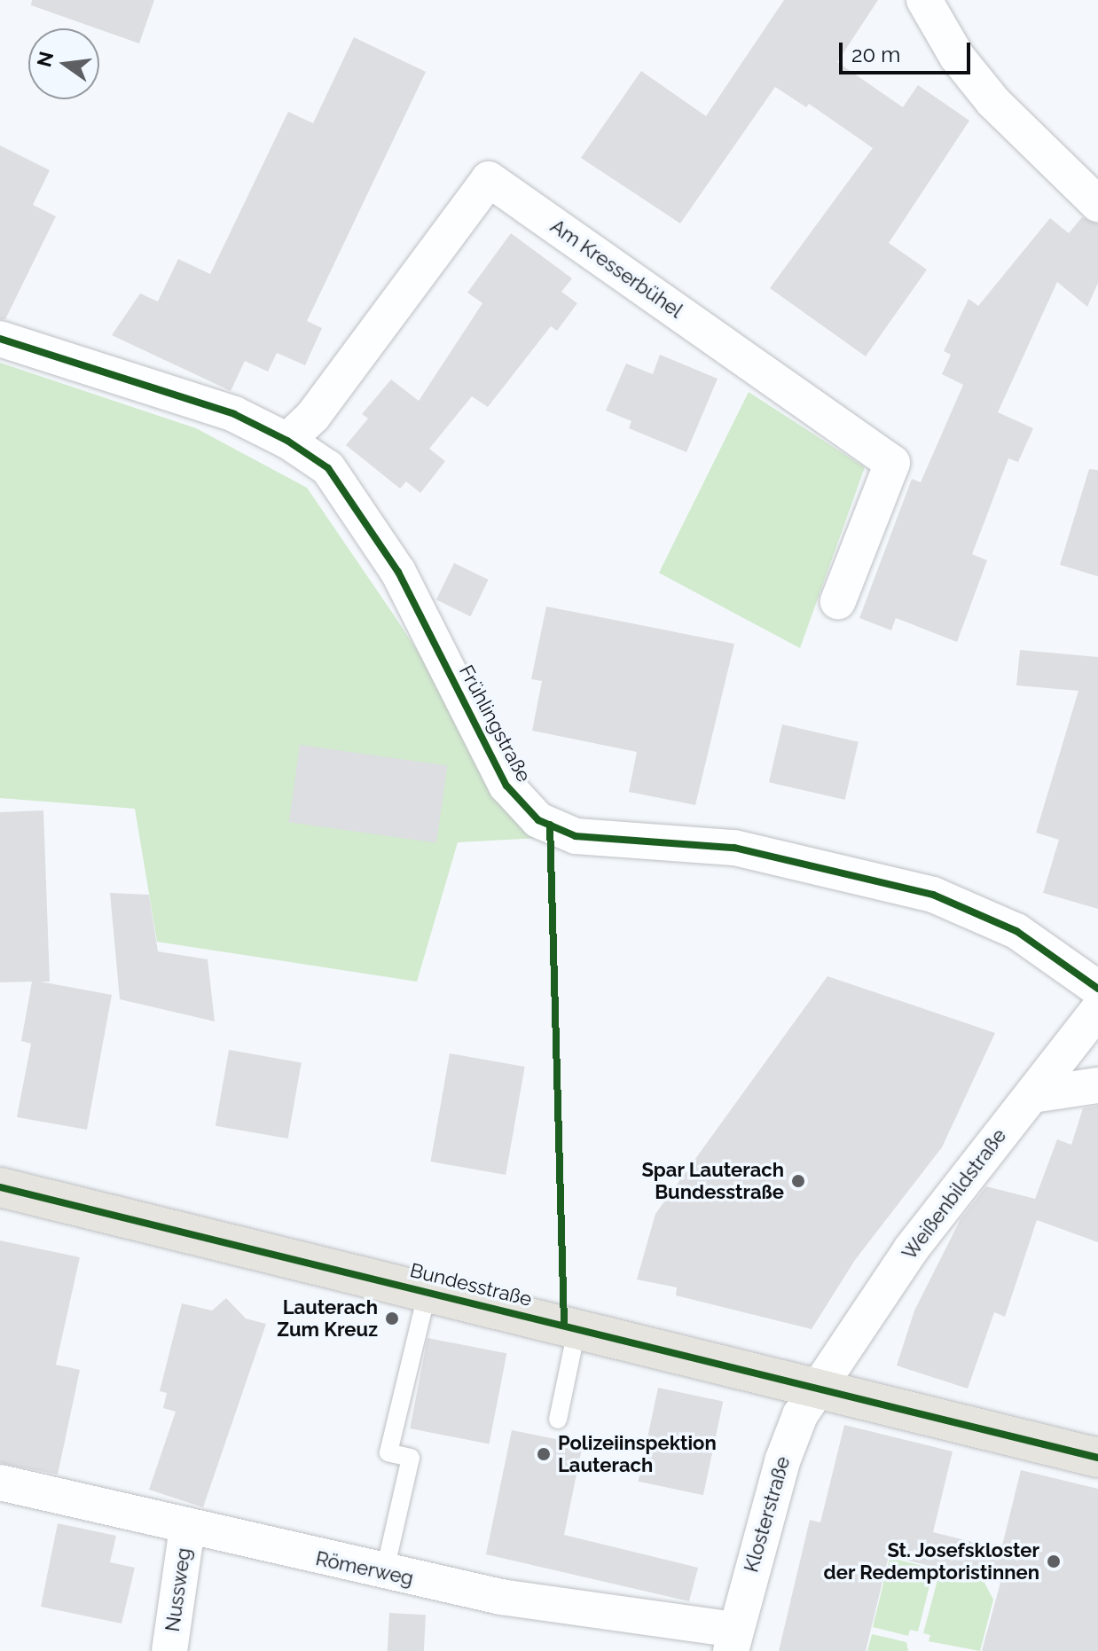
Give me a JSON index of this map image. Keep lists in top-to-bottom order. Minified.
{"streets":{"main road":["Bundesstraße"],"street":["Am Kresserbühel","Frühlingstraße","Weißenbildstraße","Klosterstraße","Römerweg","Nussweg"]},"crossings":[["Am Kresserbühel","Frühlingstraße"],["Weißenbildstraße","Bundesstraße"],["Weißenbildstraße","Klosterstraße"],["Bundesstraße","Klosterstraße"],["Klosterstraße","Römerweg"],["Römerweg","Nussweg"]],"places":["Spar Lauterach Bundesstraße","Lauterach Zum Kreuz","Polizeiinspektion Lauterach","St. Josefskloster der Redemptoristinnen"],"scale_bar":"20 m","north":"left"}
